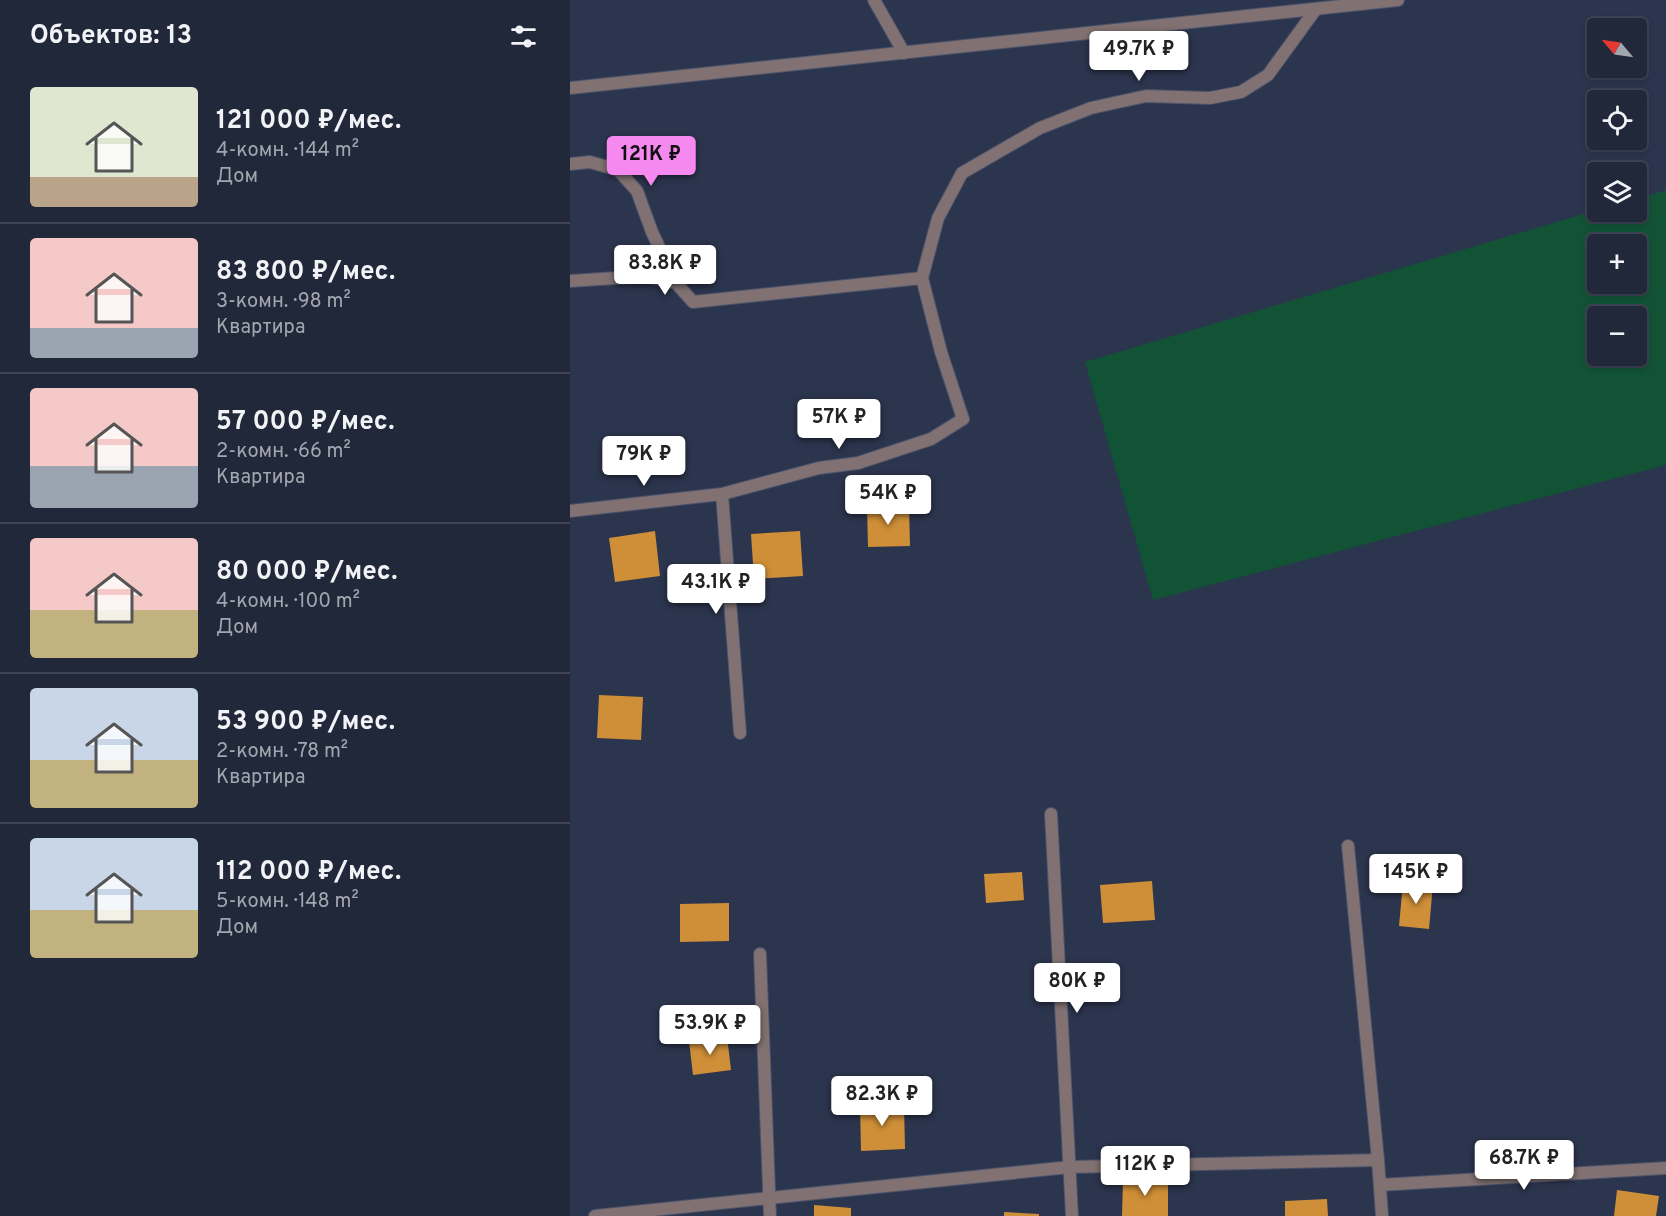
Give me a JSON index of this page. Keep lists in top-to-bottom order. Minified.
{"north":"top left","page":{"heading":"Объектов: 13","map_buttons":["+","−"],"price":["49.7K ₽","121K ₽","83.8K ₽","57K ₽","79K ₽","54K ₽","43.1K ₽","145K ₽","80K ₽","53.9K ₽","82.3K ₽","68.7K ₽","112K ₽"],"list":[{"name":"121 000 ₽/мес.","note":"4-комн. · 144 m² · Дом"},{"name":"83 800 ₽/мес.","note":"3-комн. · 98 m² · Квартира"},{"name":"57 000 ₽/мес.","note":"2-комн. · 66 m² · Квартира"},{"name":"80 000 ₽/мес.","note":"4-комн. · 100 m² · Дом"},{"name":"53 900 ₽/мес.","note":"2-комн. · 78 m² · Квартира"},{"name":"112 000 ₽/мес.","note":"5-комн. · 148 m² · Дом"}]}}
